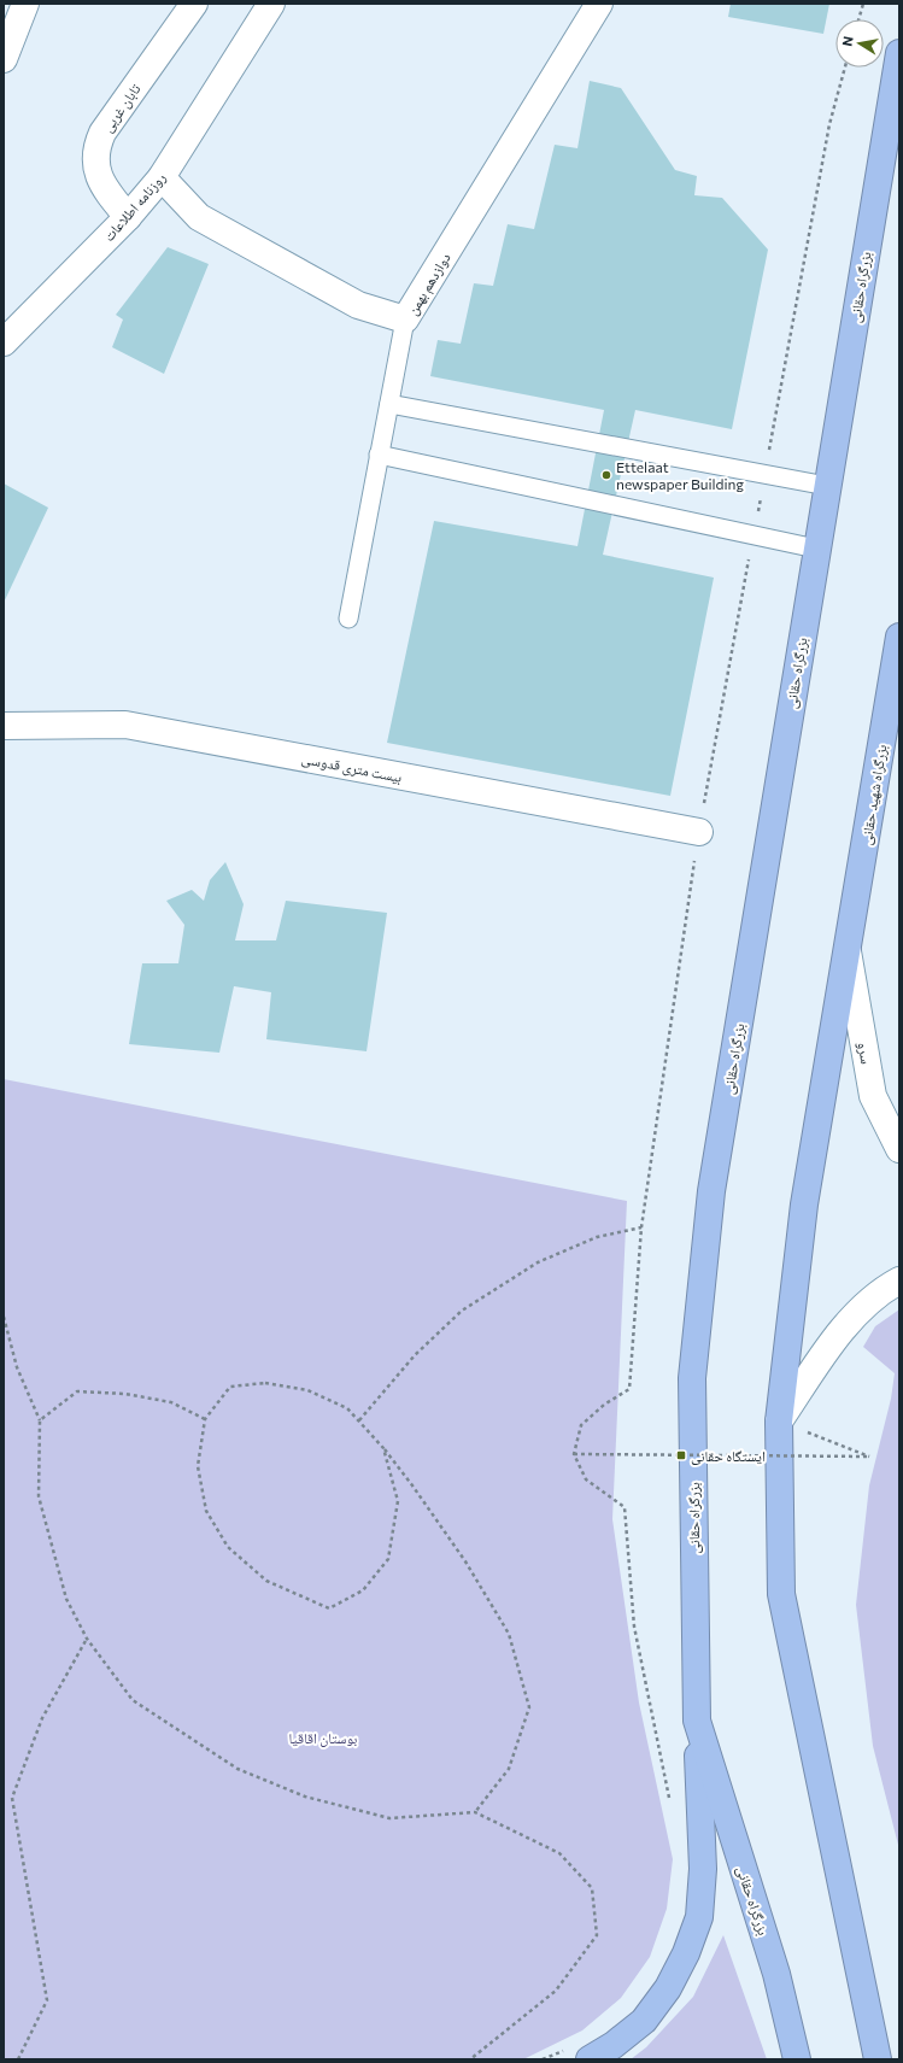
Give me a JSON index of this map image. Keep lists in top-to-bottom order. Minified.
{"streets":{"highway":["بزرگراه حقانی","بزرگراه شهید حقانی"],"street":["تابان غربی","روزنامه اطلاعات","دوازدهم بهمن","بیست متری قدوسی","سرو"]},"crossings":[["تابان غربی","روزنامه اطلاعات"],["روزنامه اطلاعات","دوازدهم بهمن"],["بزرگراه شهید حقانی","سرو"]],"parks":["بوستان اقاقیا"],"places":{"other":["Ettelaat newspaper Building"],"transit":["ایستگاه حقانی"]},"north":"left"}
